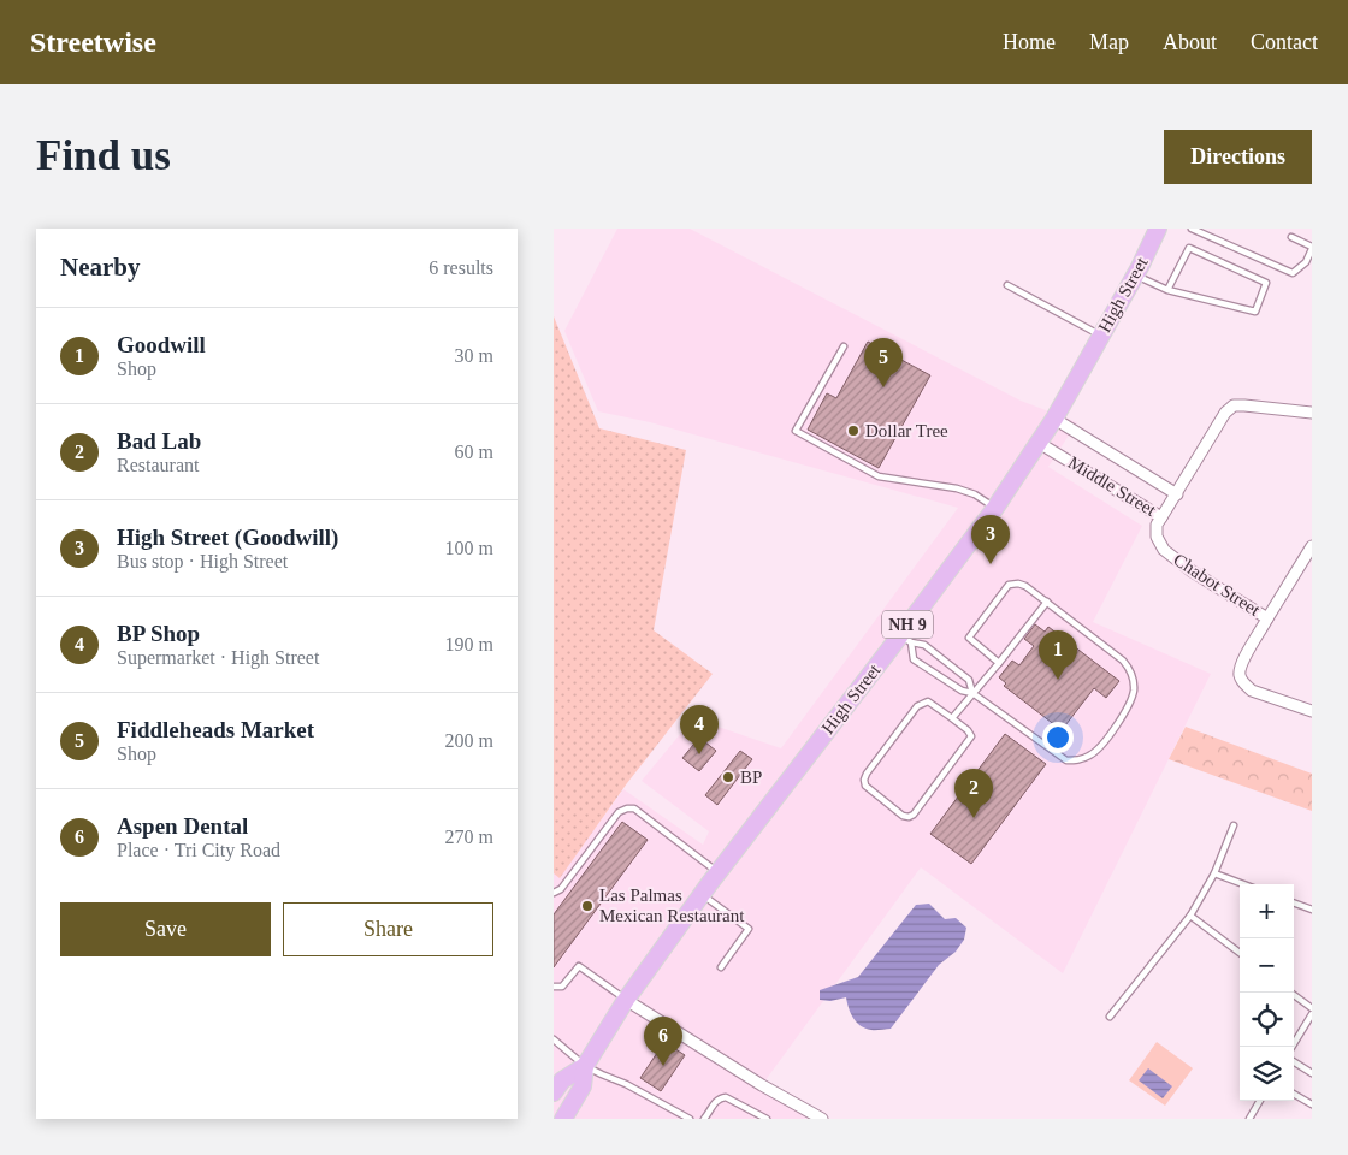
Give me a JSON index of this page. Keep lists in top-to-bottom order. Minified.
{"streets":{"main road":["High Street","NH 9"],"street":["Middle Street","Chabot Street"]},"crossings":[["High Street","Middle Street"],["High Street","NH 9"],["Middle Street","Chabot Street"]],"places":["Dollar Tree","BP","Las Palmas Mexican Restaurant"],"page":{"header":"Streetwise","nav":["Home","Map","About","Contact"],"buttons":["Directions",["Save","Share"]],"title":"Find us","heading":["Nearby","6 results"],"list":[{"mark":"1","name":"Goodwill","note":"Shop","value":"30 m"},{"mark":"2","name":"Bad Lab","note":"Restaurant","value":"60 m"},{"mark":"3","name":"High Street (Goodwill)","note":"Bus stop · High Street","value":"100 m"},{"mark":"4","name":"BP Shop","note":"Supermarket · High Street","value":"190 m"},{"mark":"5","name":"Fiddleheads Market","note":"Shop","value":"200 m"},{"mark":"6","name":"Aspen Dental","note":"Place · Tri City Road","value":"270 m"}],"pins":["5","3","1","4","2","6"],"map_buttons":["+","−"]}}
